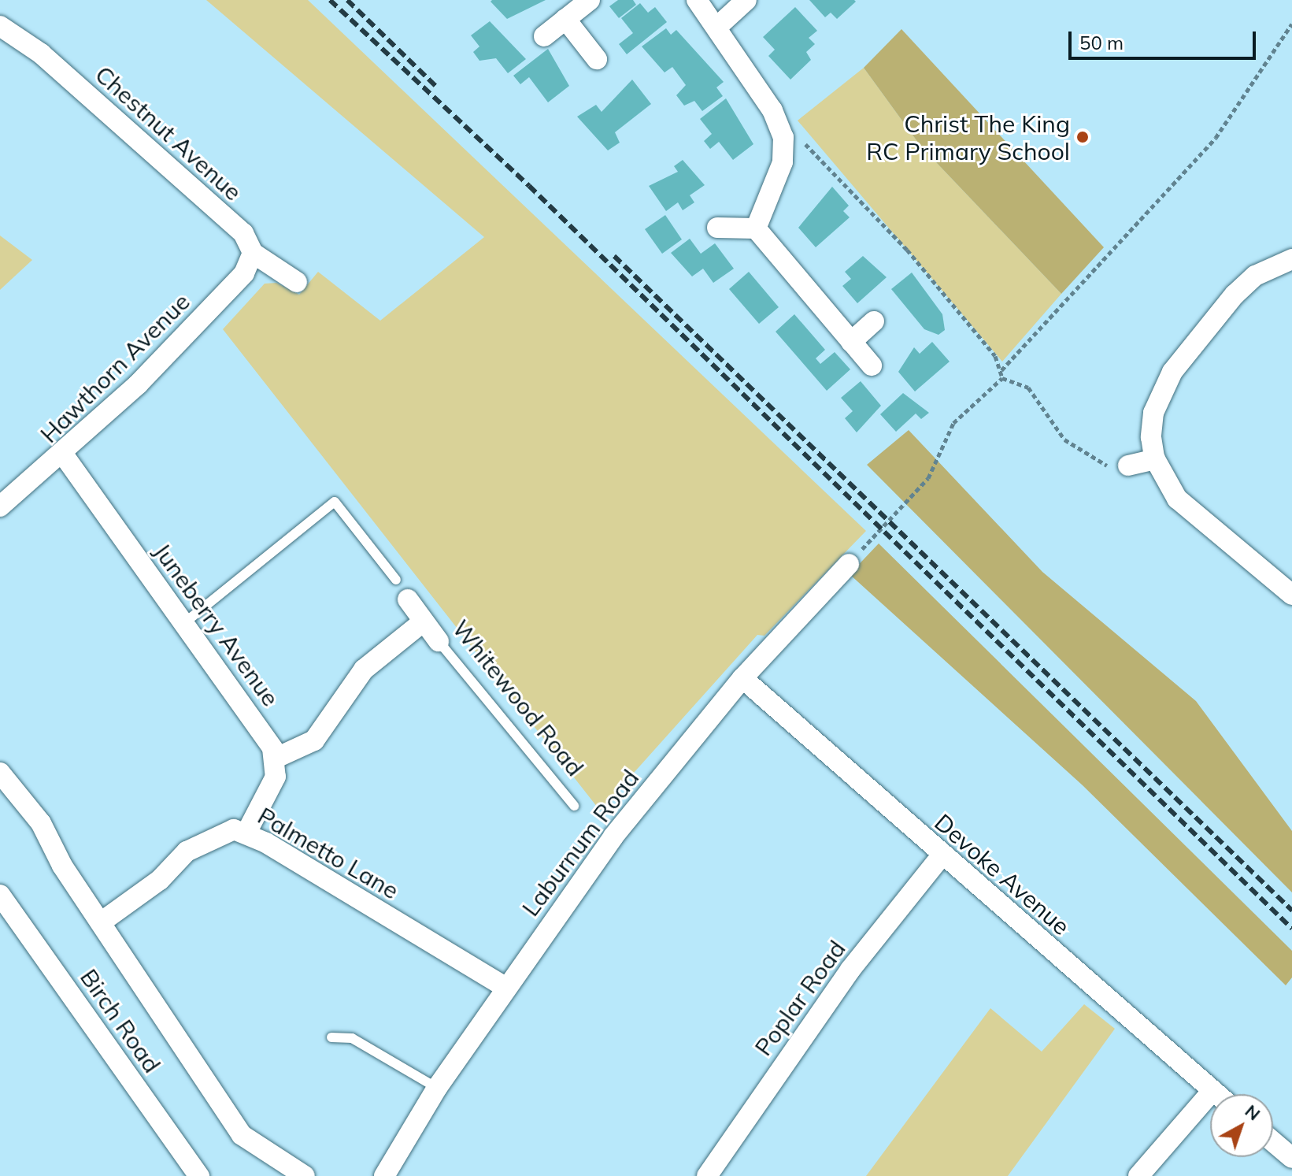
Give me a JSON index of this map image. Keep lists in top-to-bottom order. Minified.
{"streets":{"street":["Chestnut Avenue","Hawthorn Avenue","Juneberry Avenue","Whitewood Road","Laburnum Road","Palmetto Lane","Devoke Avenue","Poplar Road","Birch Road"]},"crossings":[["Chestnut Avenue","Hawthorn Avenue"],["Hawthorn Avenue","Juneberry Avenue"],["Juneberry Avenue","Whitewood Road"],["Laburnum Road","Palmetto Lane"],["Laburnum Road","Devoke Avenue"],["Devoke Avenue","Poplar Road"]],"places":["Christ The King RC Primary School"],"scale_bar":"50 m","north":"top right"}
